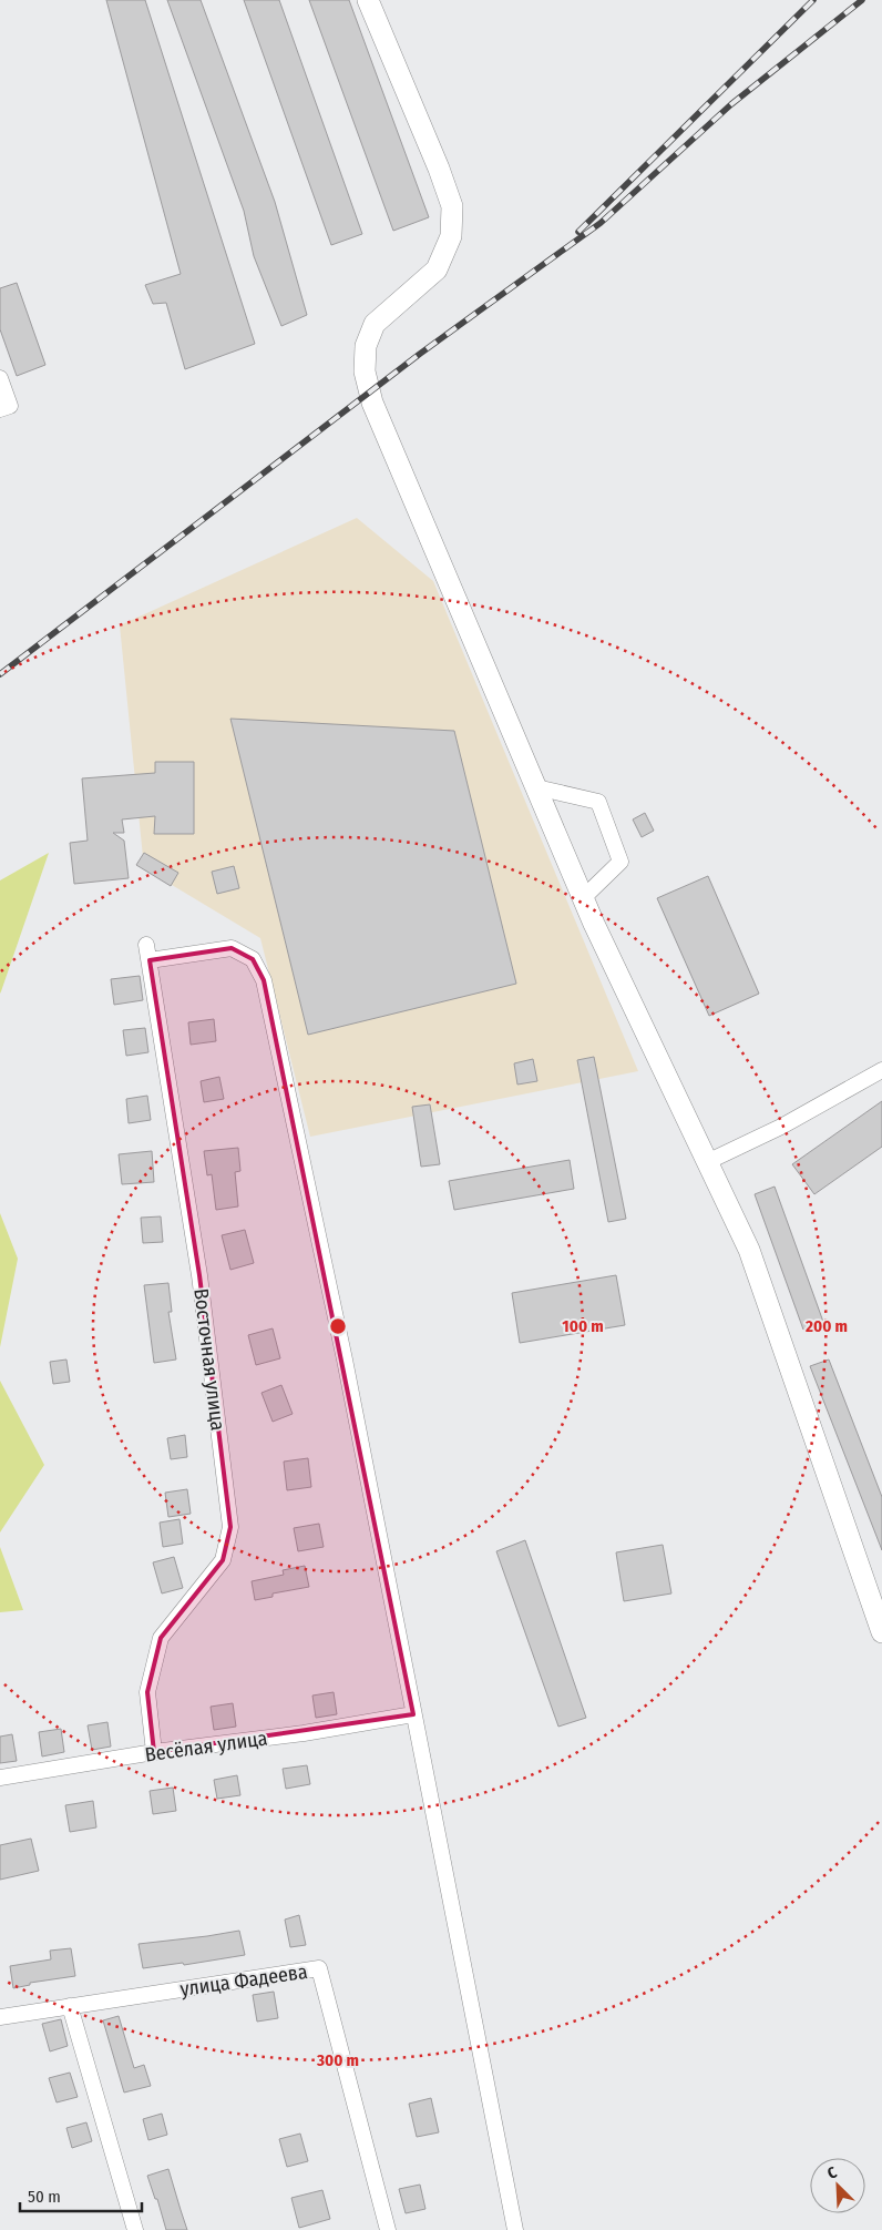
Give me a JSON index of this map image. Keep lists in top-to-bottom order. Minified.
{"streets":{"street":["Восточная улица","Весёлая улица","улица Фадеева"]},"crossings":[["Восточная улица","Весёлая улица"]],"scale_bar":"50 m","north":"top left","rings":["100 m","200 m","300 m"]}
